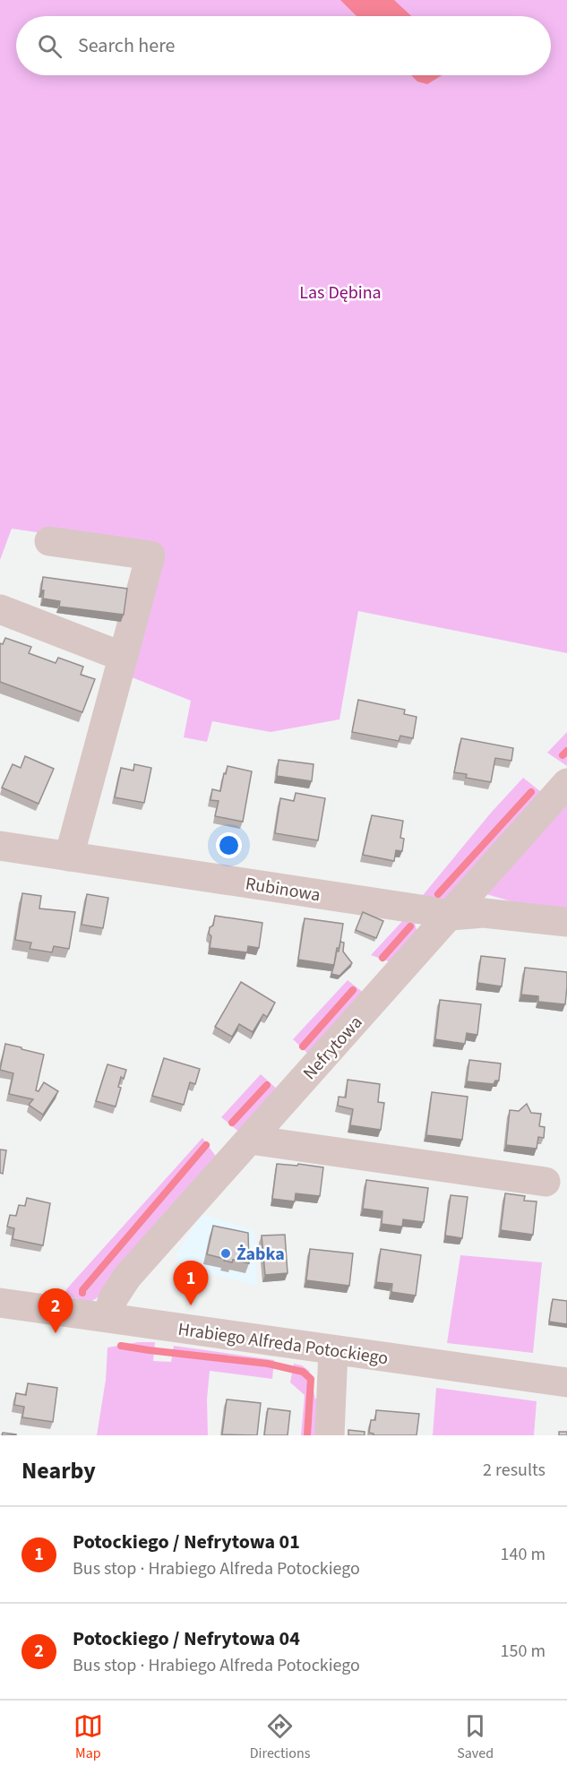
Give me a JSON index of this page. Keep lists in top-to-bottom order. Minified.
{"streets":{"street":["Rubinowa","Nefrytowa","Hrabiego Alfreda Potockiego"]},"crossings":[["Rubinowa","Nefrytowa"],["Nefrytowa","Hrabiego Alfreda Potockiego"]],"parks":["Las Dębina"],"places":["Żabka"],"page":{"search":"Search here","pins":["1","2"],"heading":["Nearby","2 results"],"list":[{"mark":"1","name":"Potockiego / Nefrytowa 01","note":"Bus stop · Hrabiego Alfreda Potockiego","value":"140 m"},{"mark":"2","name":"Potockiego / Nefrytowa 04","note":"Bus stop · Hrabiego Alfreda Potockiego","value":"150 m"}],"nav":["Map","Directions","Saved"]}}
